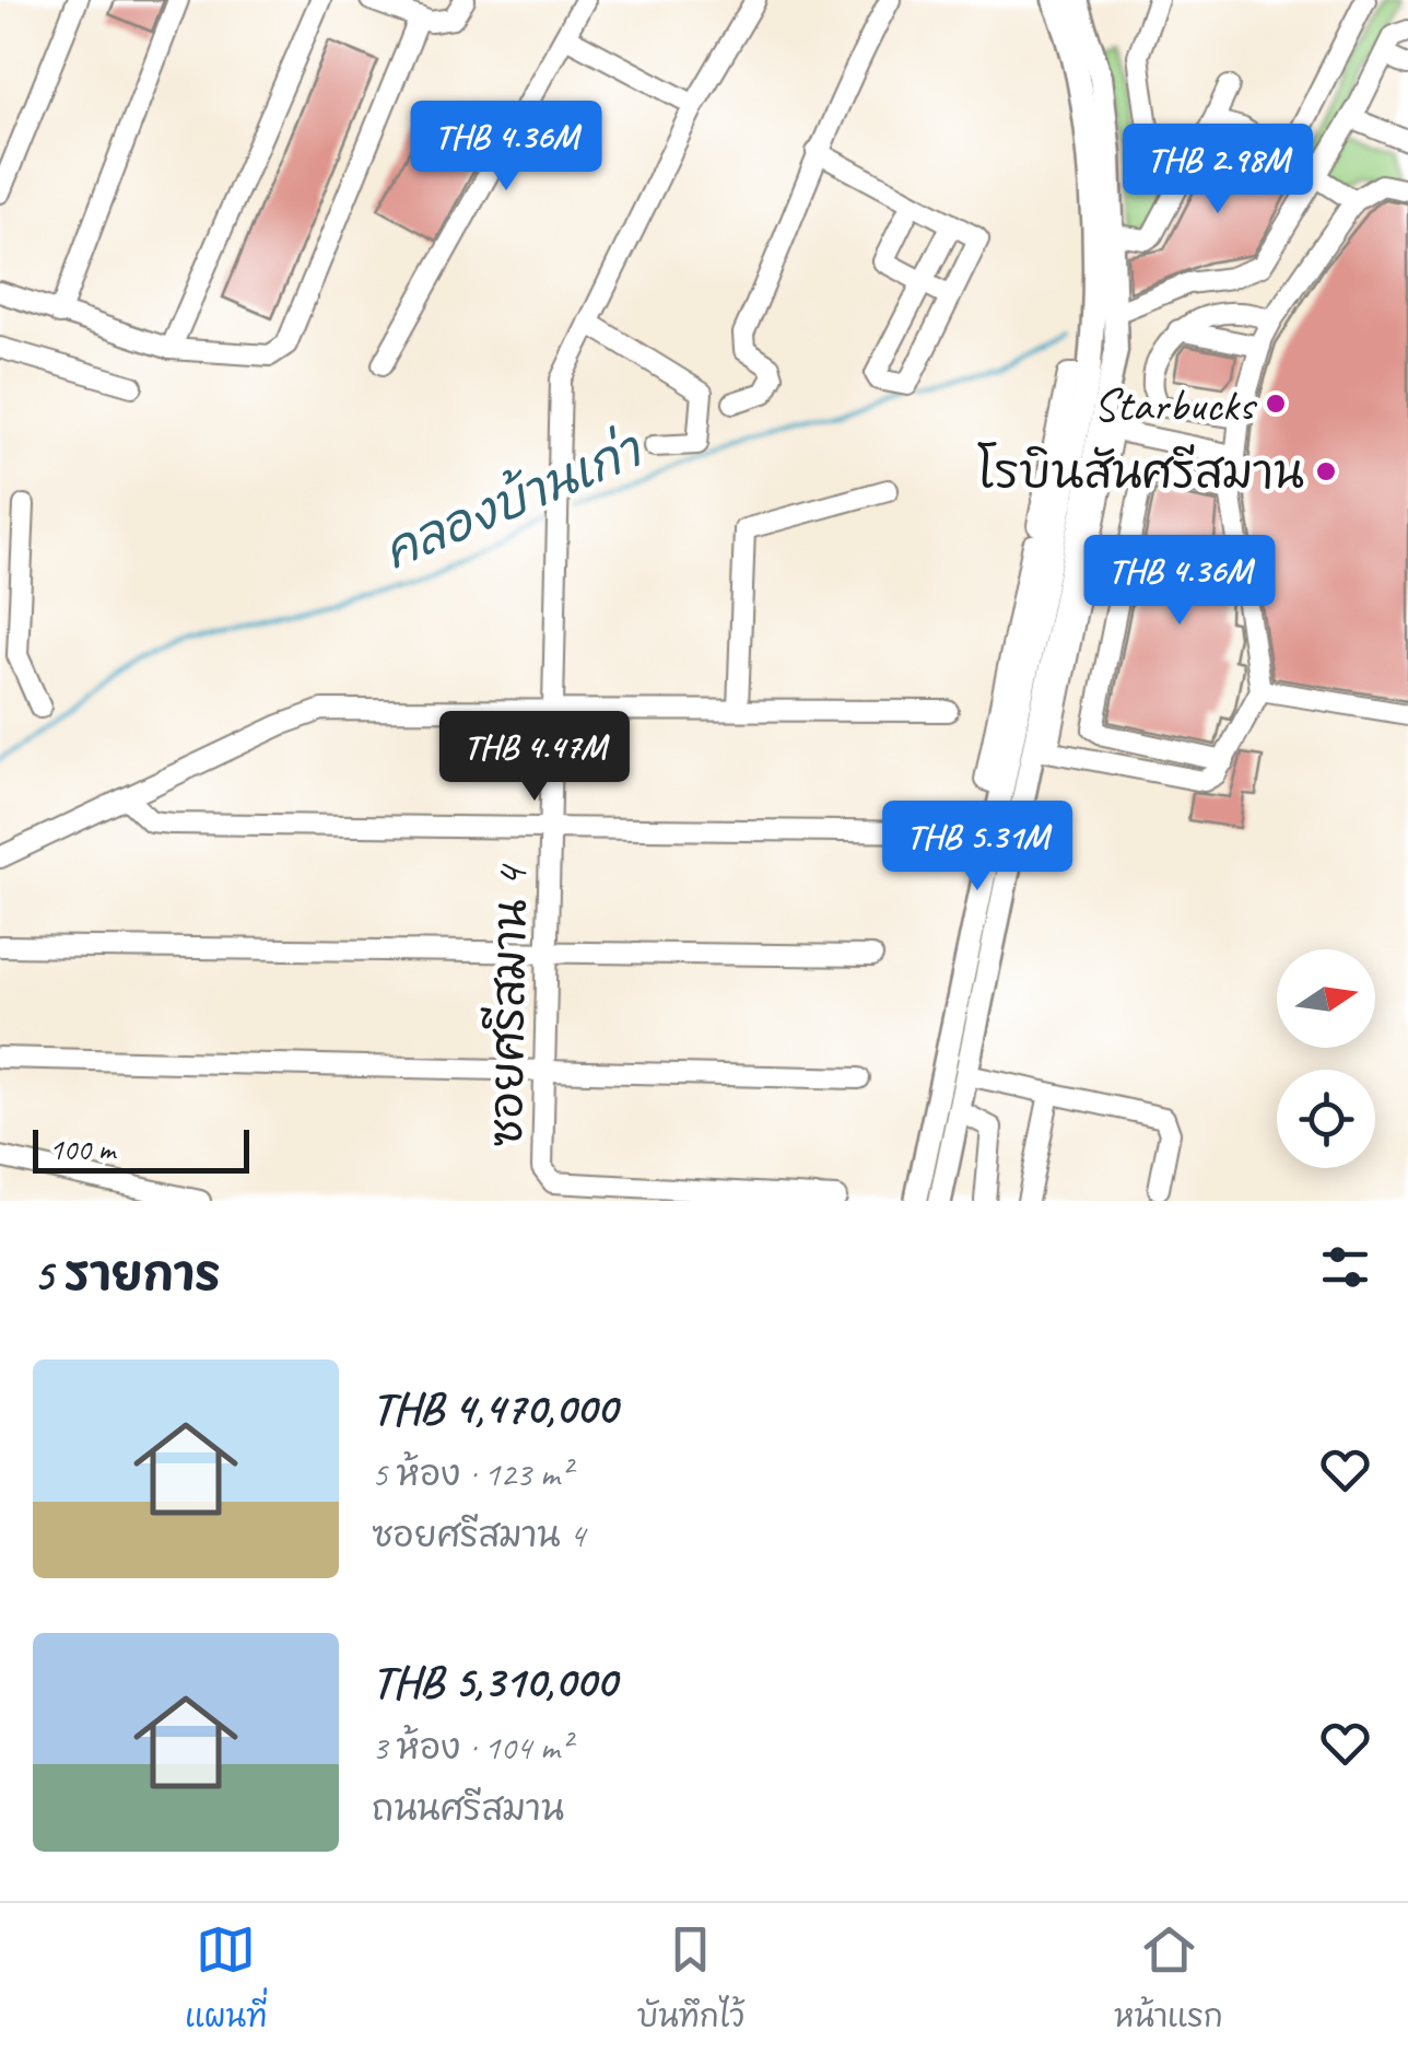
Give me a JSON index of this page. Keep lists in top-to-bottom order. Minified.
{"streets":{"street":["ซอยศรีสมาน 4"]},"water":["คลองบ้านเก่า"],"places":["Starbucks","โรบินสันศรีสมาน"],"scale_bar":"100 m","north":"right","page":{"price":["THB 4.36M","THB 2.98M","THB 4.36M","THB 4.47M","THB 5.31M"],"scale":"100 m","heading":"5 รายการ","list":[{"name":"THB 4,470,000","note":"5 ห้อง · 123 m² · ซอยศรีสมาน 4"},{"name":"THB 5,310,000","note":"3 ห้อง · 104 m² · ถนนศรีสมาน"}],"tabs":["แผนที่","บันทึกไว้","หน้าแรก"]}}
